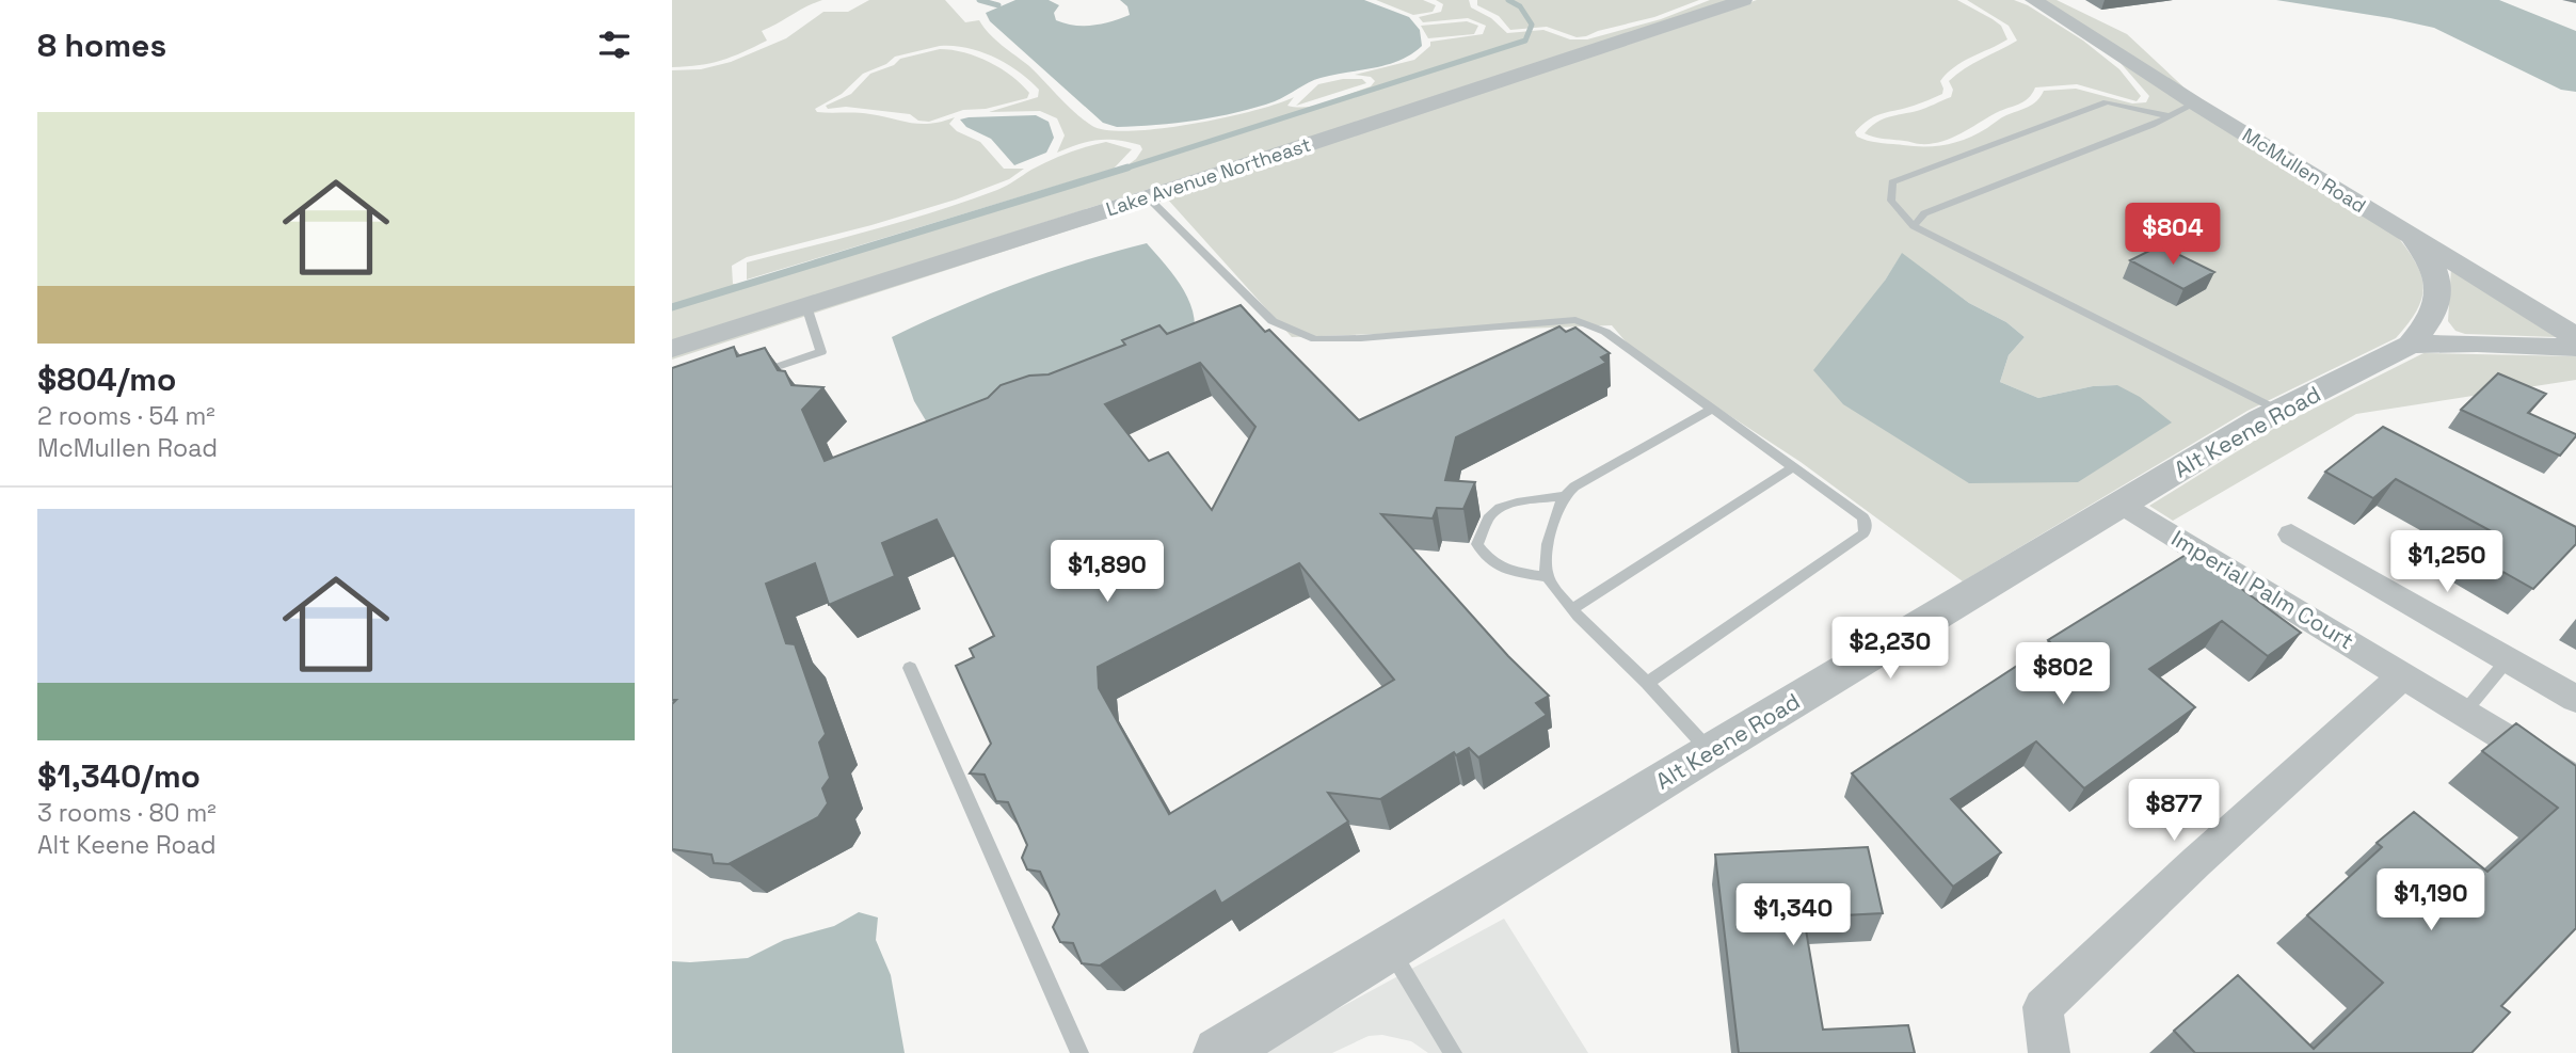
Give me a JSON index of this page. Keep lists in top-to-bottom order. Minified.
{"streets":{"street":["McMullen Road","Lake Avenue Northeast","Alt Keene Road","Imperial Palm Court"]},"crossings":[["Alt Keene Road","Imperial Palm Court"]],"page":{"heading":"8 homes","list":[{"name":"$804/mo","note":"2 rooms · 54 m² · McMullen Road"},{"name":"$1,340/mo","note":"3 rooms · 80 m² · Alt Keene Road"}],"price":["$804","$1,250","$1,890","$2,230","$802","$877","$1,190","$1,340"]}}
